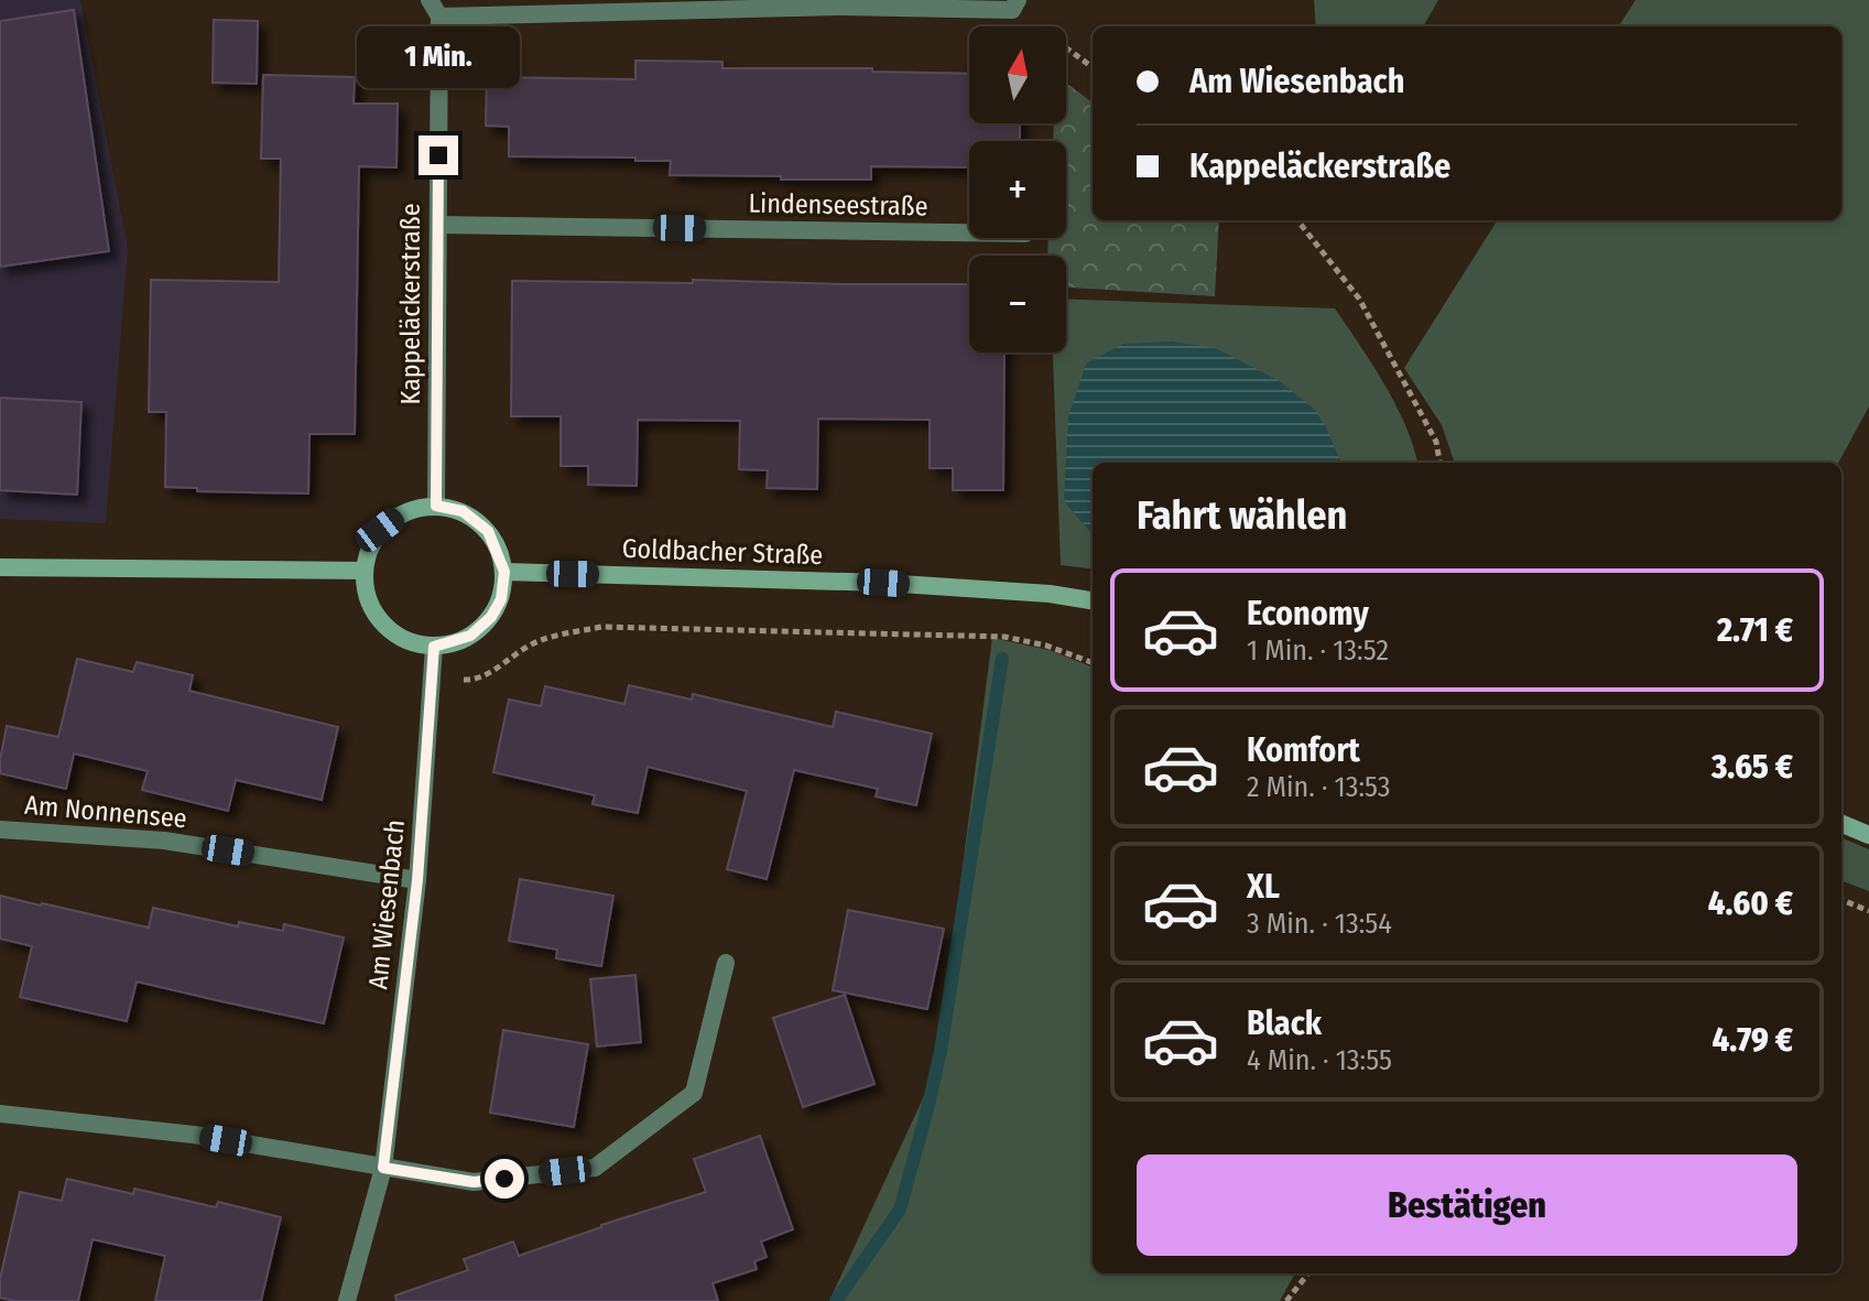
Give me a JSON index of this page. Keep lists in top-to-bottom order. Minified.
{"streets":{"street":["Lindenseestraße","Kappeläckerstraße","Goldbacher Straße","Am Nonnensee","Am Wiesenbach"]},"crossings":[["Lindenseestraße","Kappeläckerstraße"],["Kappeläckerstraße","Goldbacher Straße"],["Kappeläckerstraße","Am Wiesenbach"],["Goldbacher Straße","Am Wiesenbach"],["Am Nonnensee","Am Wiesenbach"]],"north":"top","page":{"map_buttons":["+","−"],"bubble":"1 Min.","banner":["Am Wiesenbach","Kappeläckerstraße"],"heading":"Fahrt wählen","list":[{"name":"Economy","note":"1 Min. · 13:52","value":"2.71 €"},{"name":"Komfort","note":"2 Min. · 13:53","value":"3.65 €"},{"name":"XL","note":"3 Min. · 13:54","value":"4.60 €"},{"name":"Black","note":"4 Min. · 13:55","value":"4.79 €"}],"buttons":"Bestätigen"}}
